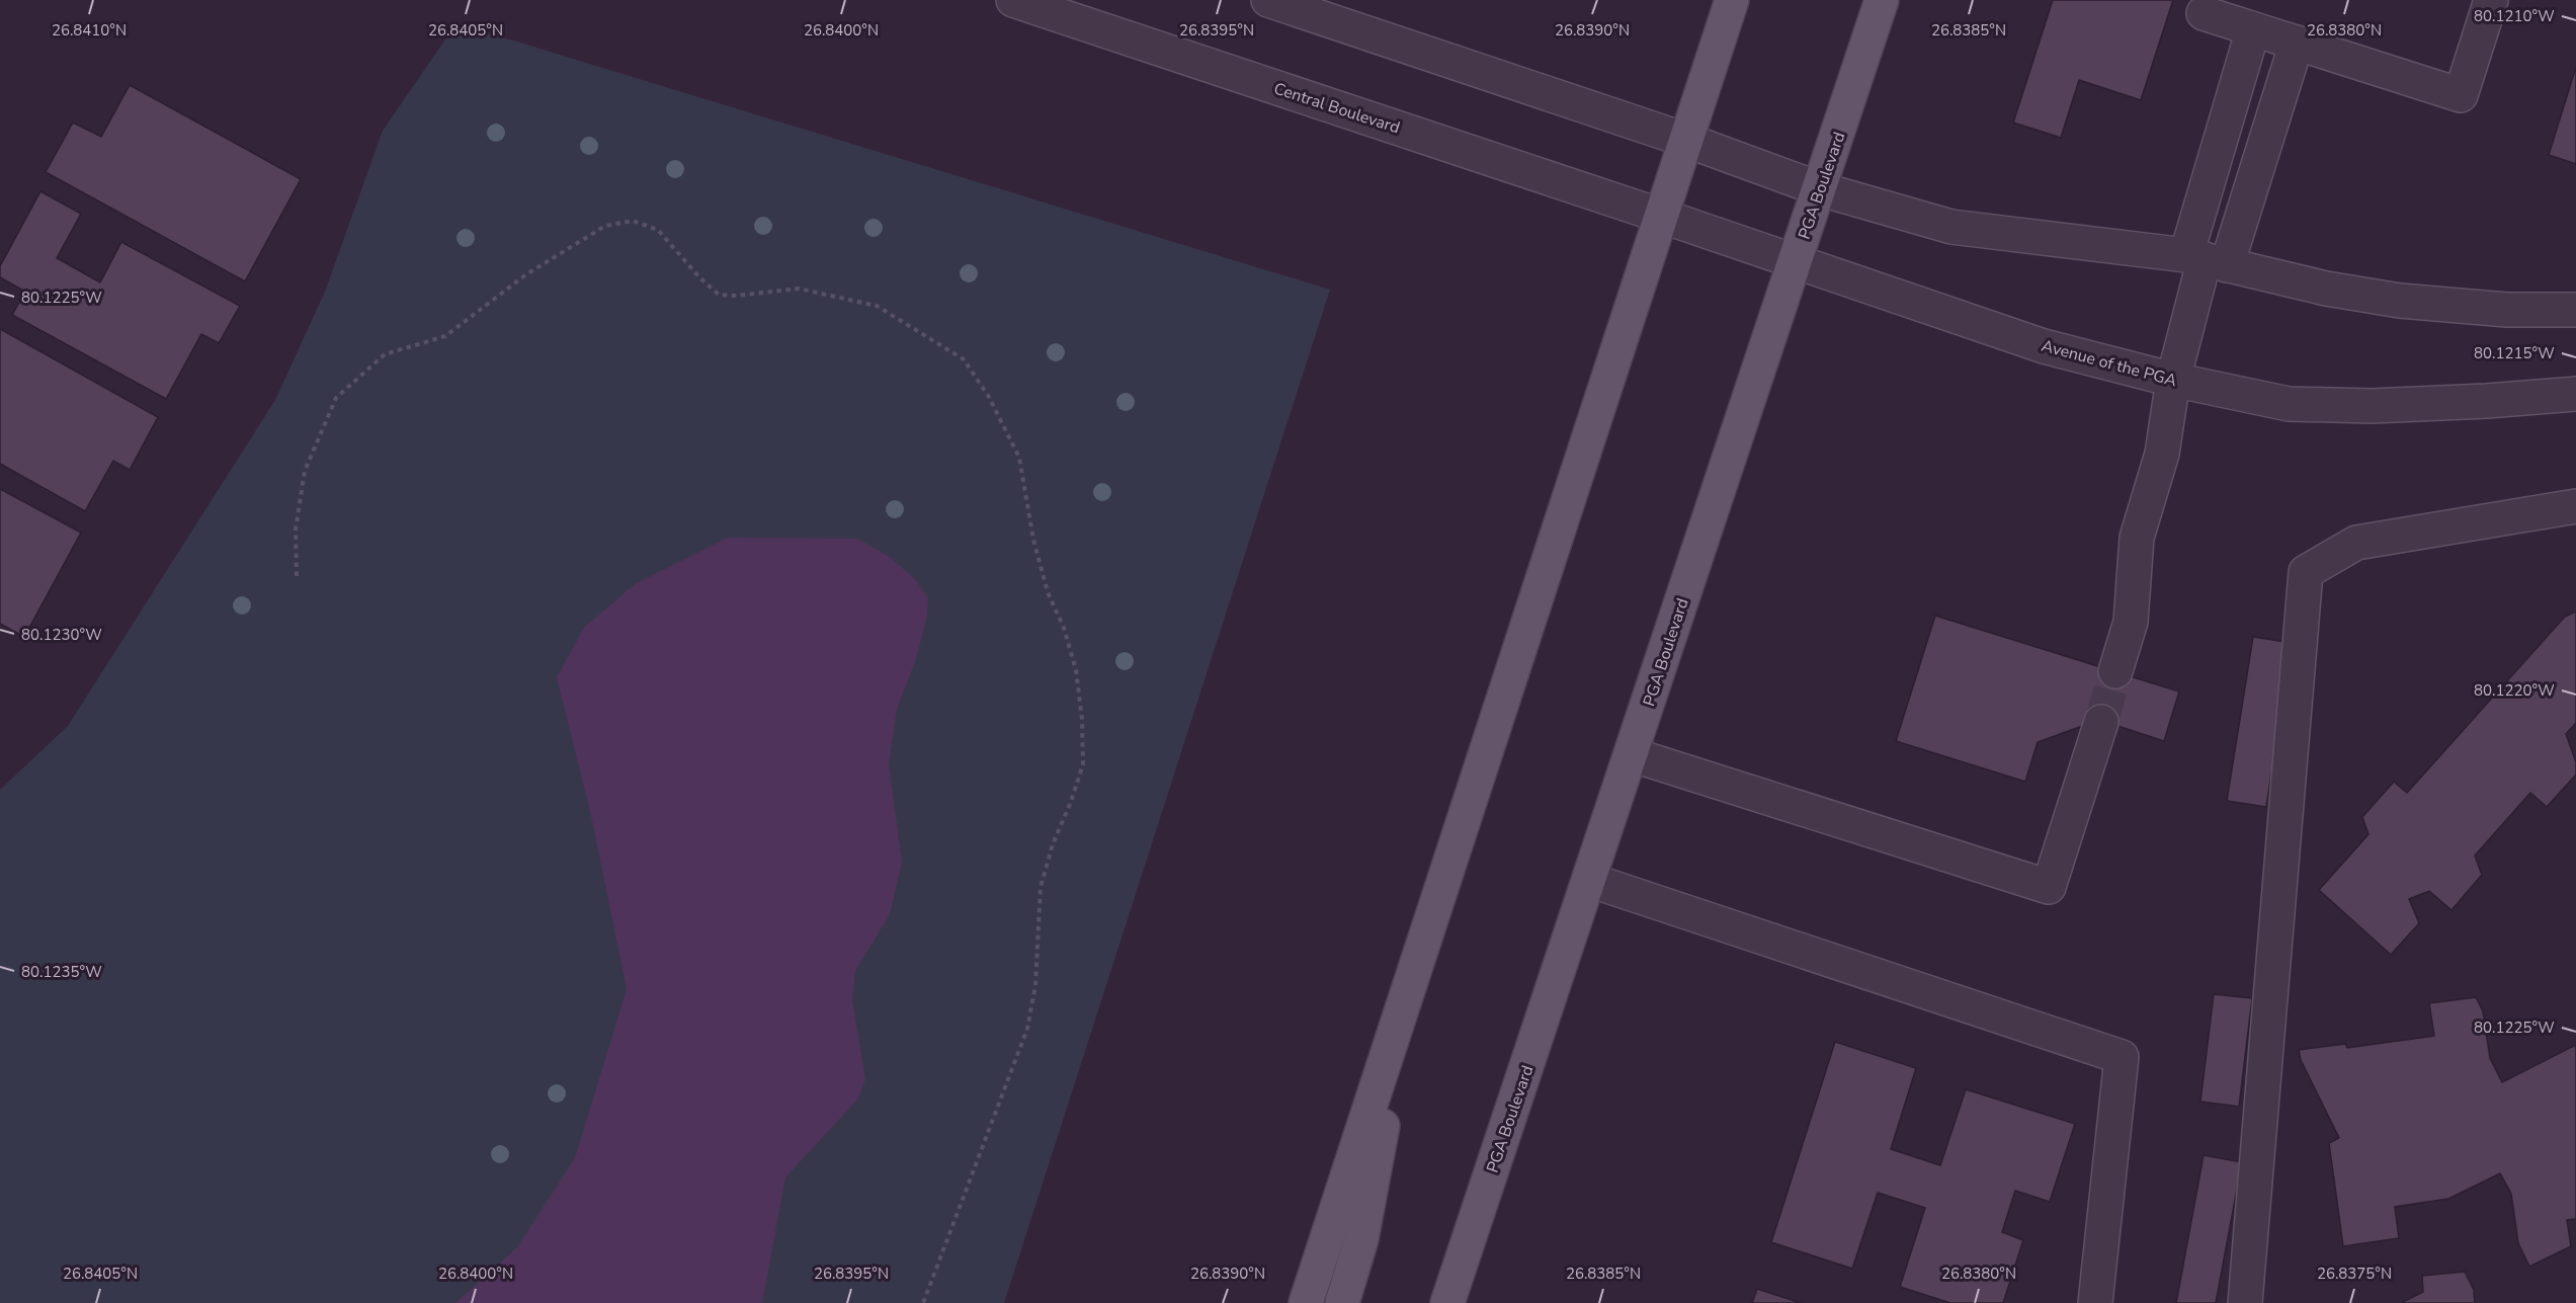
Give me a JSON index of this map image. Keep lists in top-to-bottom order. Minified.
{"streets":{"main road":["PGA Boulevard"],"street":["Central Boulevard","Avenue of the PGA"]},"crossings":[["Central Boulevard","Avenue of the PGA"],["PGA Boulevard","Avenue of the PGA"]],"coordinates":["80.1210°W","26.8410°N","26.8405°N","26.8400°N","26.8395°N","26.8390°N","26.8385°N","26.8380°N","80.1225°W","80.1215°W","80.1230°W","80.1220°W","80.1235°W","26.8375°N"]}
